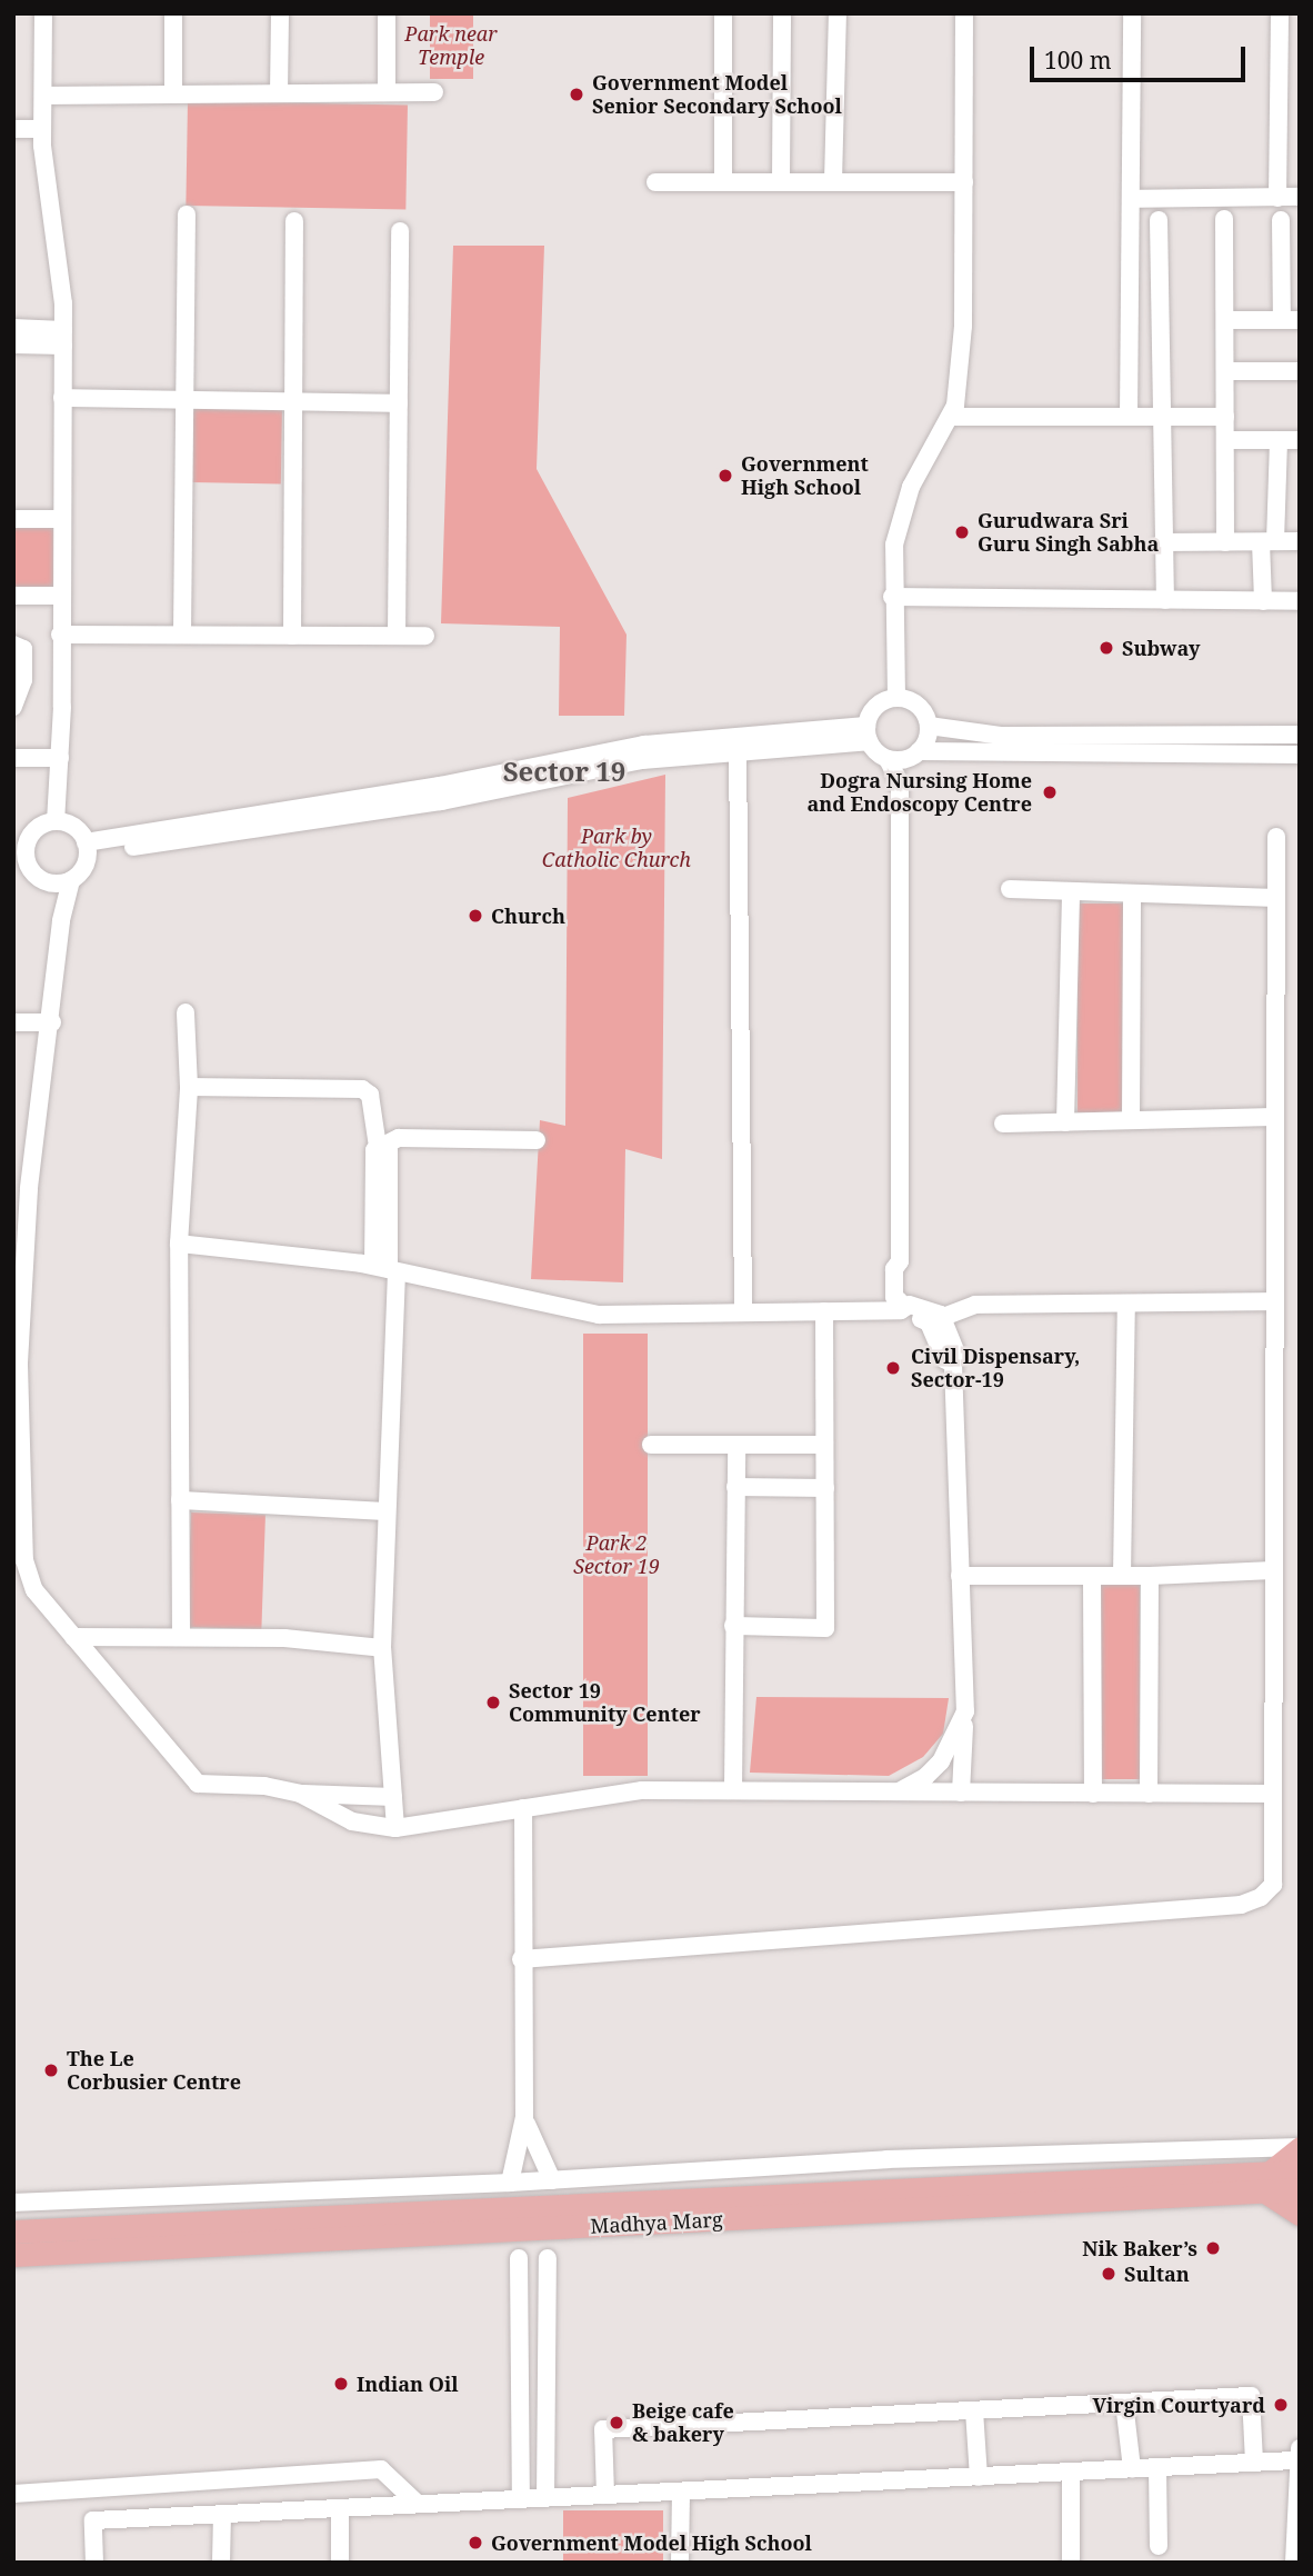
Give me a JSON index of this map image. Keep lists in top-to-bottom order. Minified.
{"streets":{"main road":["Madhya Marg"]},"districts":["Sector 19"],"parks":["Park near Temple","Park by Catholic Church","Park 2 Sector 19"],"places":["Government Model Senior Secondary School","Government High School","Gurudwara Sri Guru Singh Sabha","Subway","Dogra Nursing Home and Endoscopy Centre","Church","Civil Dispensary, Sector-19","Sector 19 Community Center","The Le Corbusier Centre","Nik Baker’s","Sultan","Indian Oil","Virgin Courtyard","Beige cafe & bakery","Government Model High School"],"scale_bar":"100 m"}
